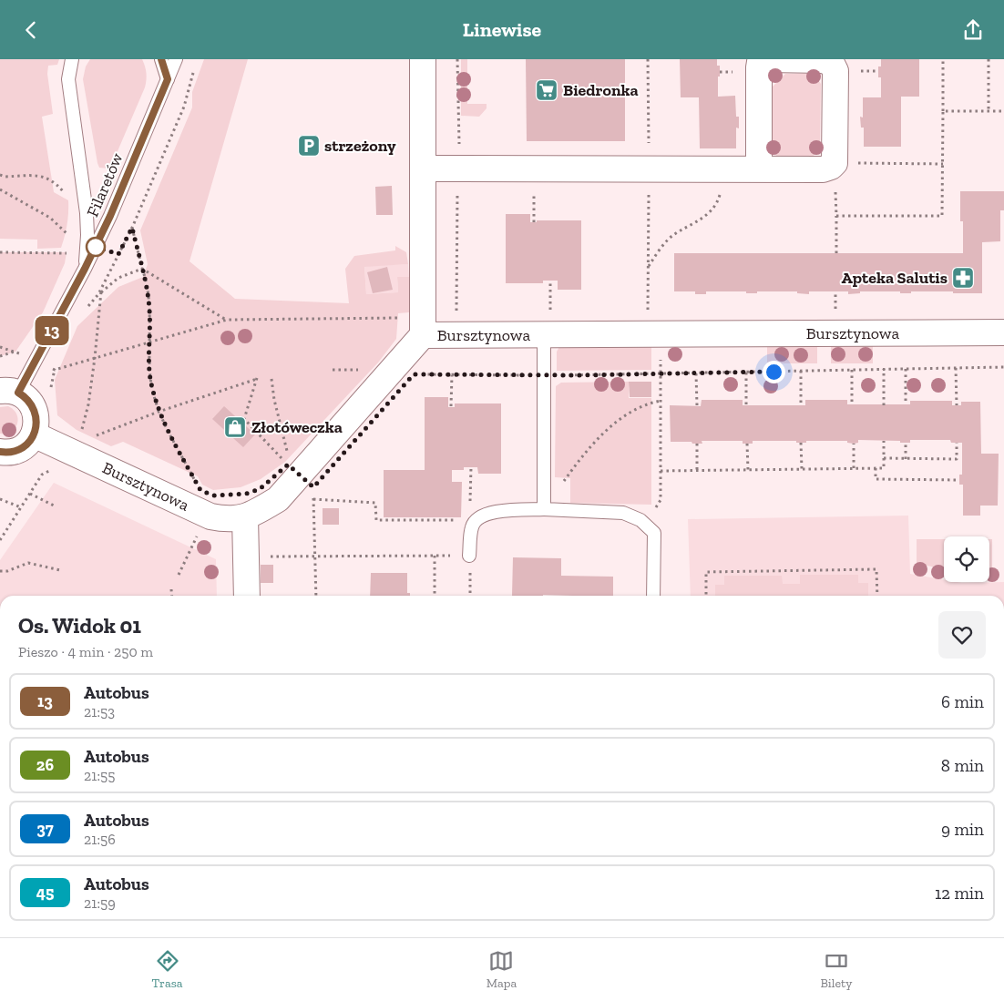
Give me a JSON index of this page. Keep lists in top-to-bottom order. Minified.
{"streets":{"street":["Bursztynowa"],"lane":["Filaretów"]},"places":{"supermarket":["Biedronka"],"parking":["strzeżony"],"pharmacy":["Apteka Salutis"],"shop":["Złotóweczka"]},"lines":["bus line 13"],"page":{"header":"Linewise","on_map":"13","heading":["Os. Widok 01","Pieszo · 4 min · 250 m"],"list":[{"mark":"13","name":"Autobus","note":"21:53","value":"6 min"},{"mark":"26","name":"Autobus","note":"21:55","value":"8 min"},{"mark":"37","name":"Autobus","note":"21:56","value":"9 min"},{"mark":"45","name":"Autobus","note":"21:59","value":"12 min"}],"tabs":["Trasa","Mapa","Bilety"]}}
